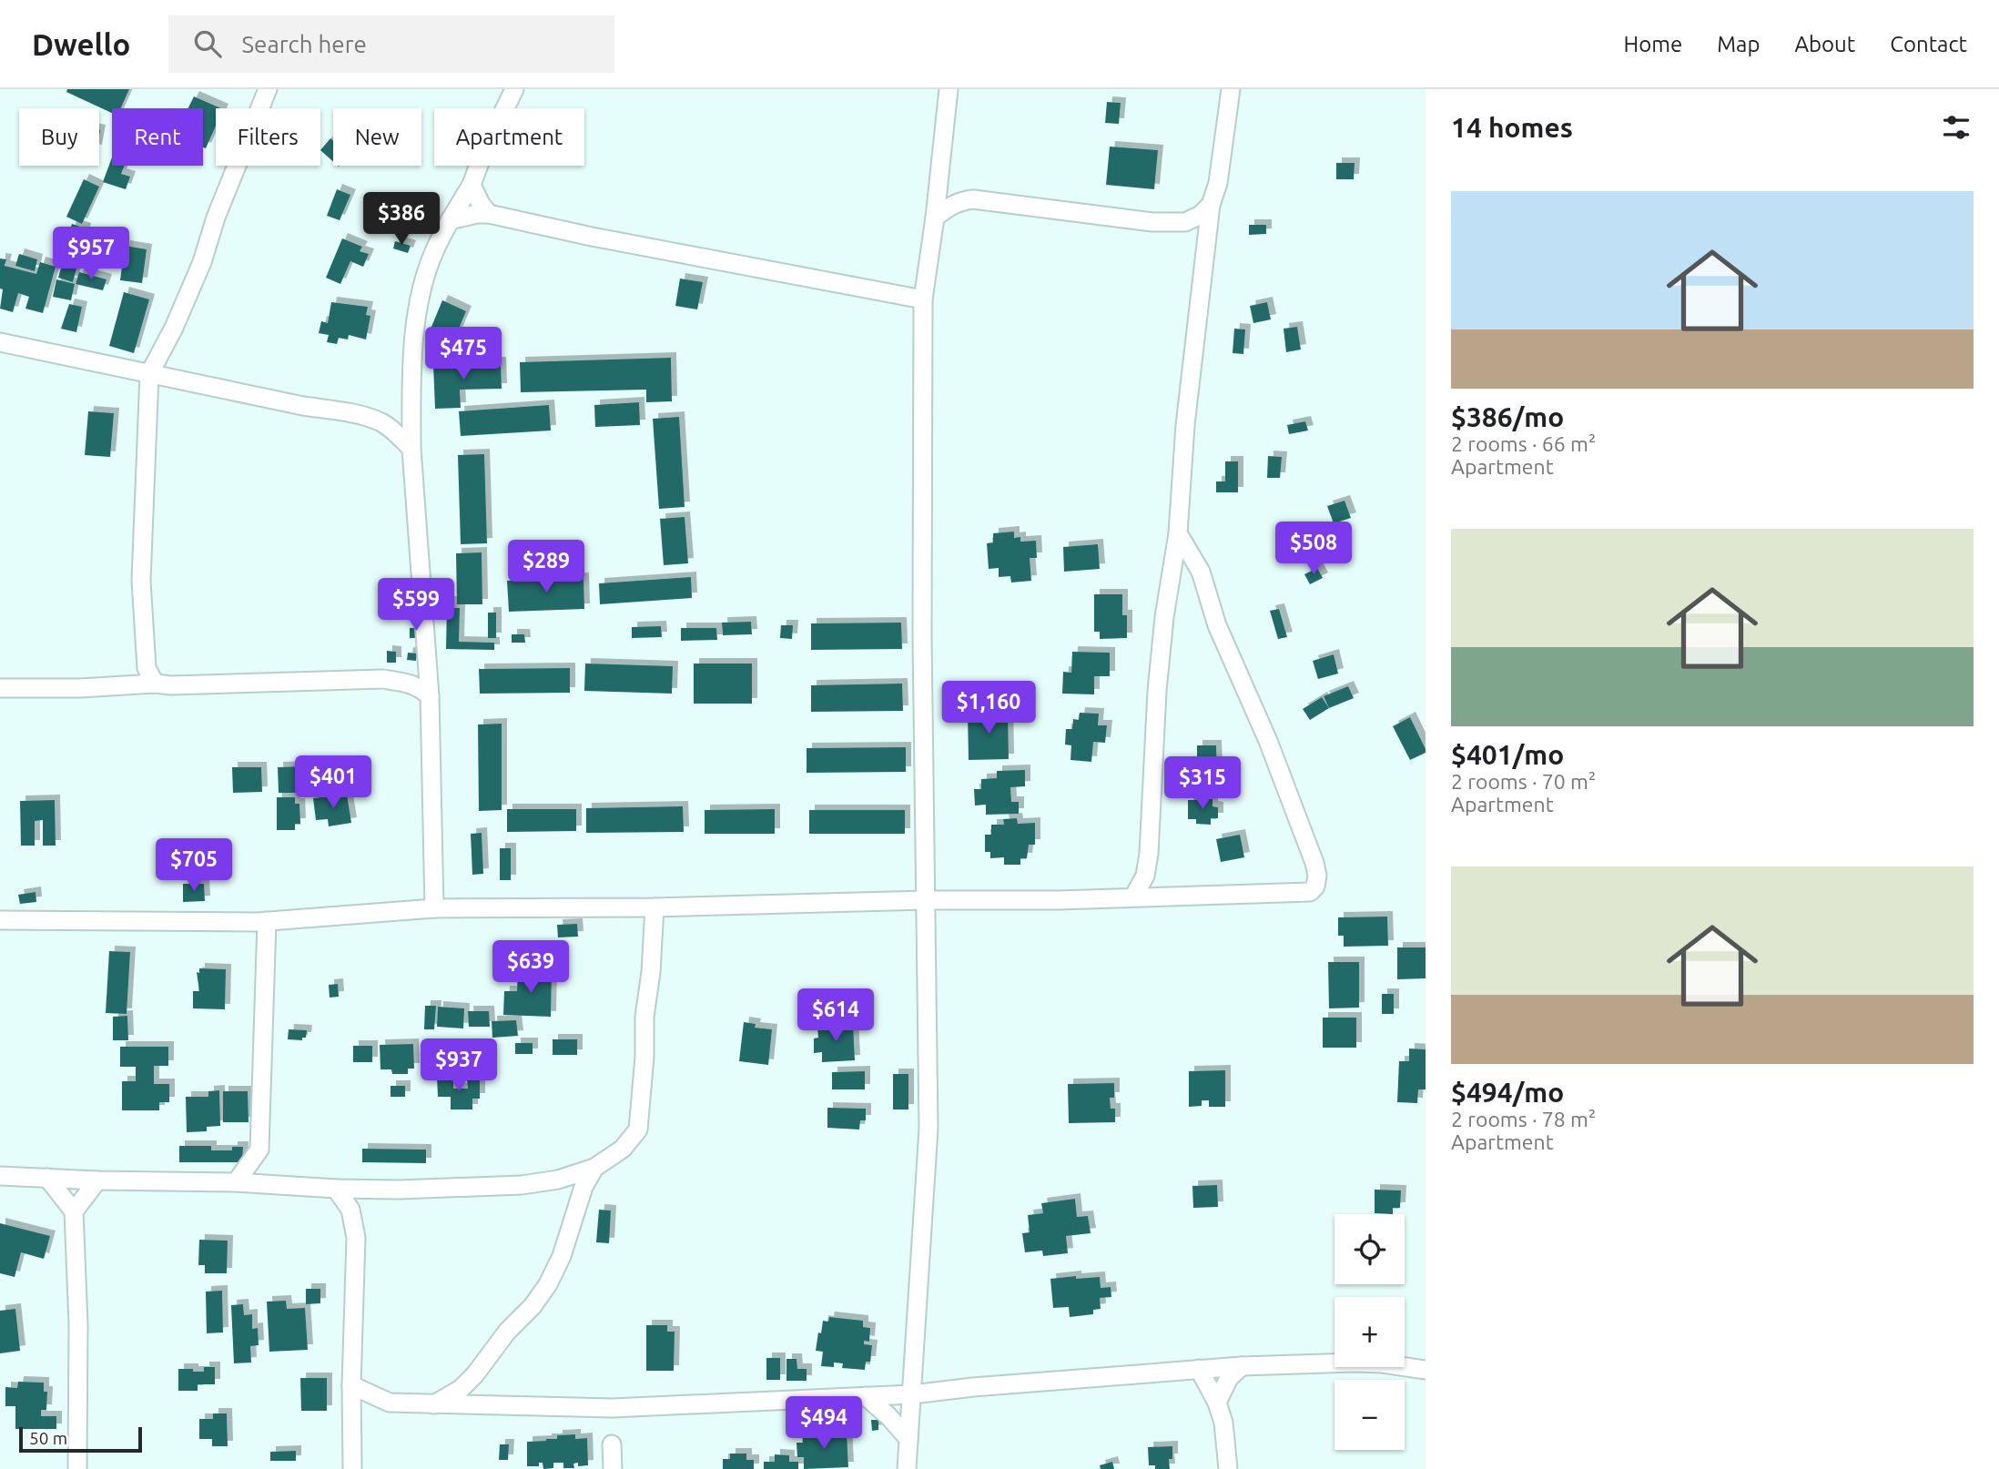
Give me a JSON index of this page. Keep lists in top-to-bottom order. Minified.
{"scale_bar":"50 m","page":{"header":"Dwello","search":"Search here","nav":["Home","Map","About","Contact"],"heading":"14 homes","chip":["Buy","Rent","Filters","New","Apartment"],"list":[{"name":"$386/mo","note":"2 rooms · 66 m² · Apartment"},{"name":"$401/mo","note":"2 rooms · 70 m² · Apartment"},{"name":"$494/mo","note":"2 rooms · 78 m² · Apartment"}],"price":["$386","$957","$475","$508","$289","$599","$1,160","$401","$315","$705","$639","$614","$937","$494"],"map_buttons":["+","−"],"scale":"50 m"}}
